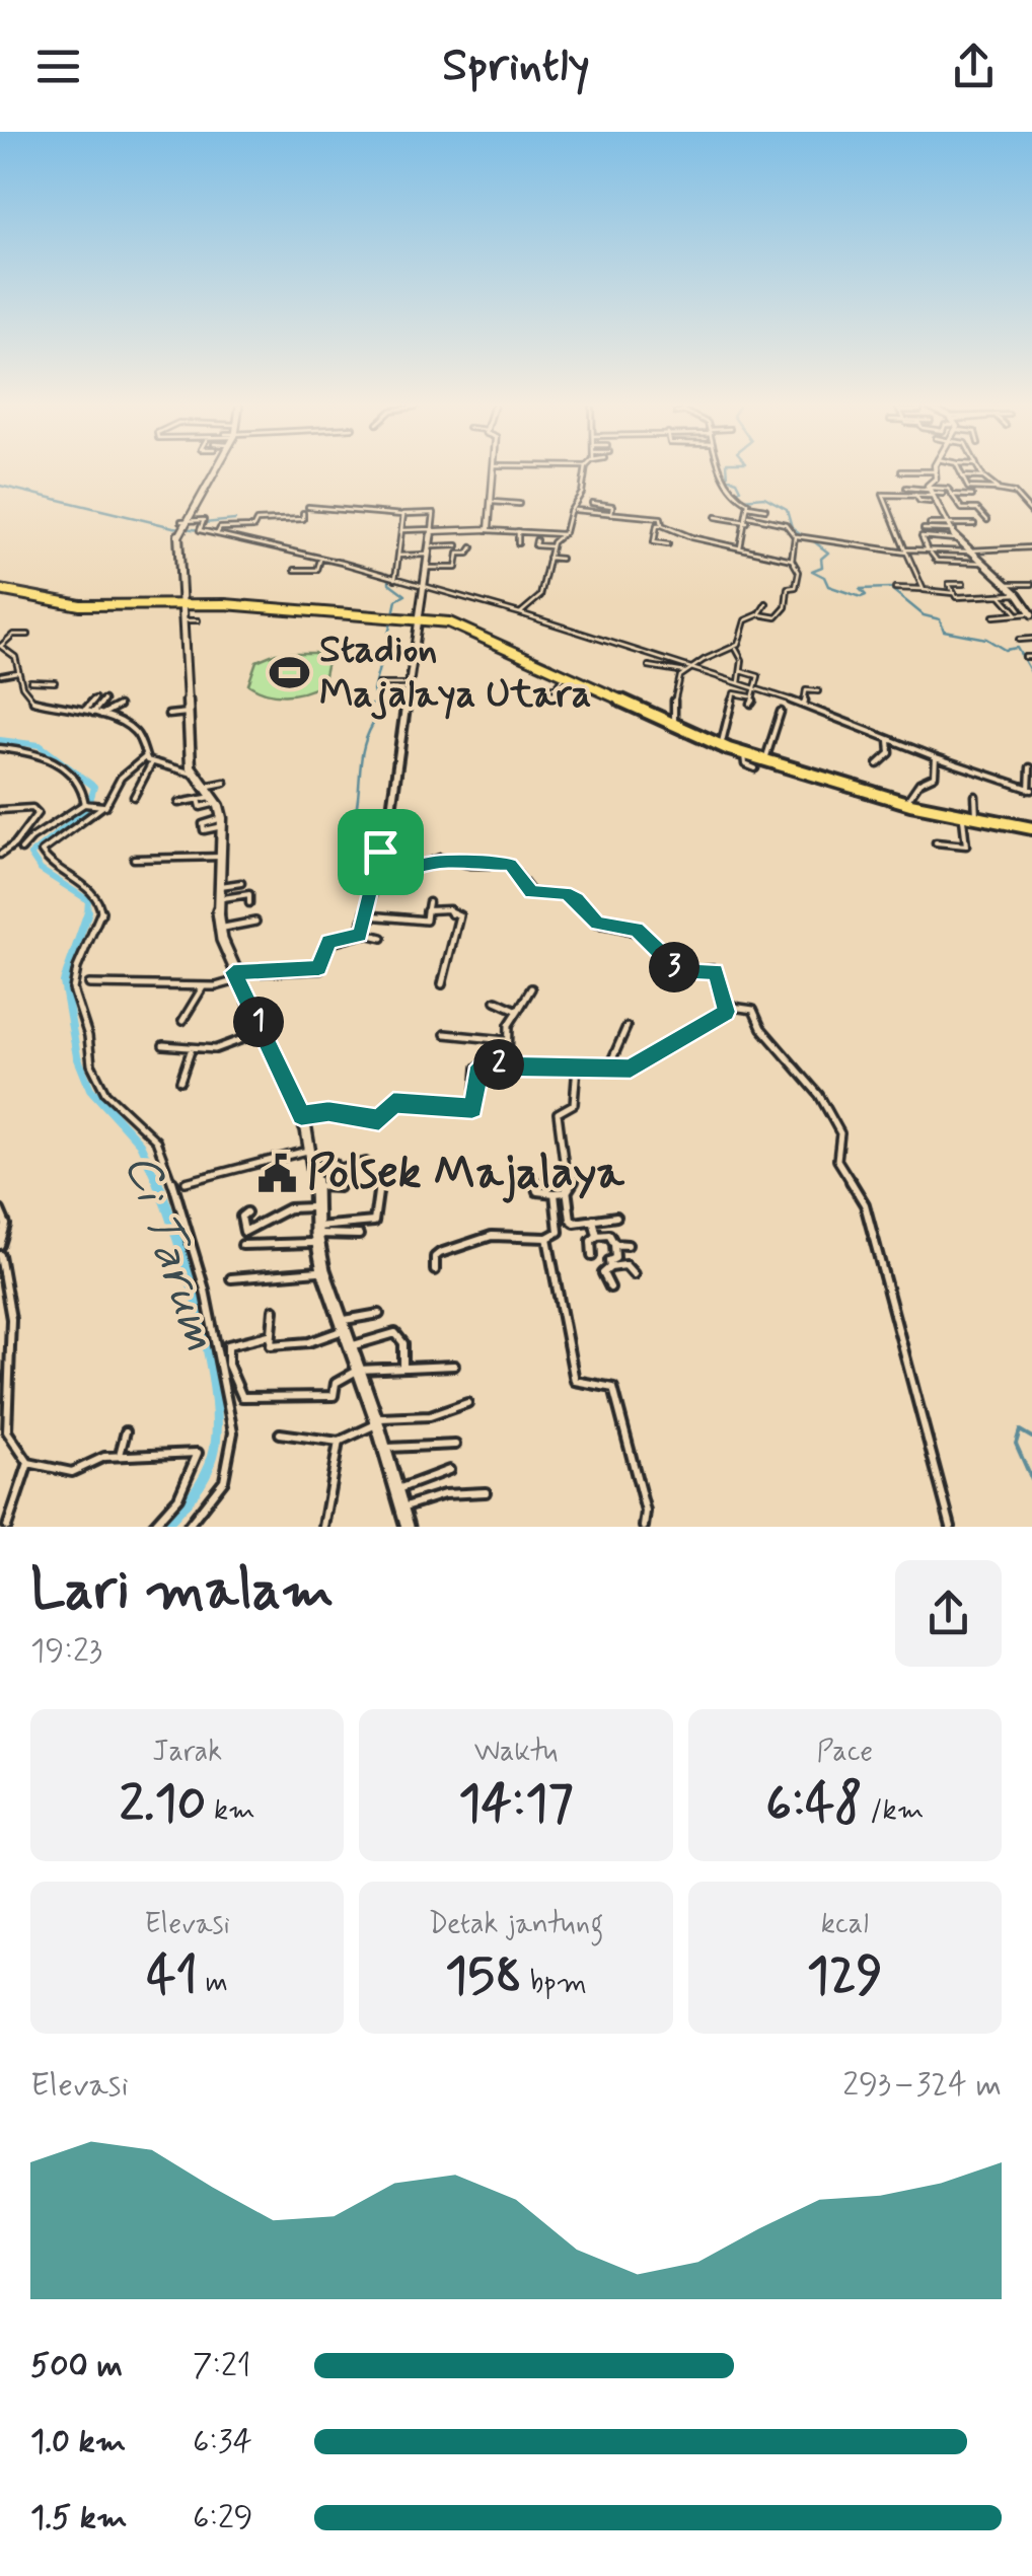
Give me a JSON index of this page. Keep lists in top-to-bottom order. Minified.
{"water":["Ci Tarum"],"places":{"sports":["Stadion Majalaya Utara"],"public building":["Polsek Majalaya"]},"page":{"header":"Sprintly","pins":["3","1","2"],"heading":["Lari malam","19:23"],"stats":[["Jarak","2.10 km"],["Waktu","14:17"],["Pace","6:48 /km"],["Elevasi","41 m"],["Detak jantung","158 bpm"],["kcal","129"]],"chart":["Elevasi","293–324 m"],"list":[{"name":"500 m","note":"7:21"},{"name":"1.0 km","note":"6:34"},{"name":"1.5 km","note":"6:29"}]}}
